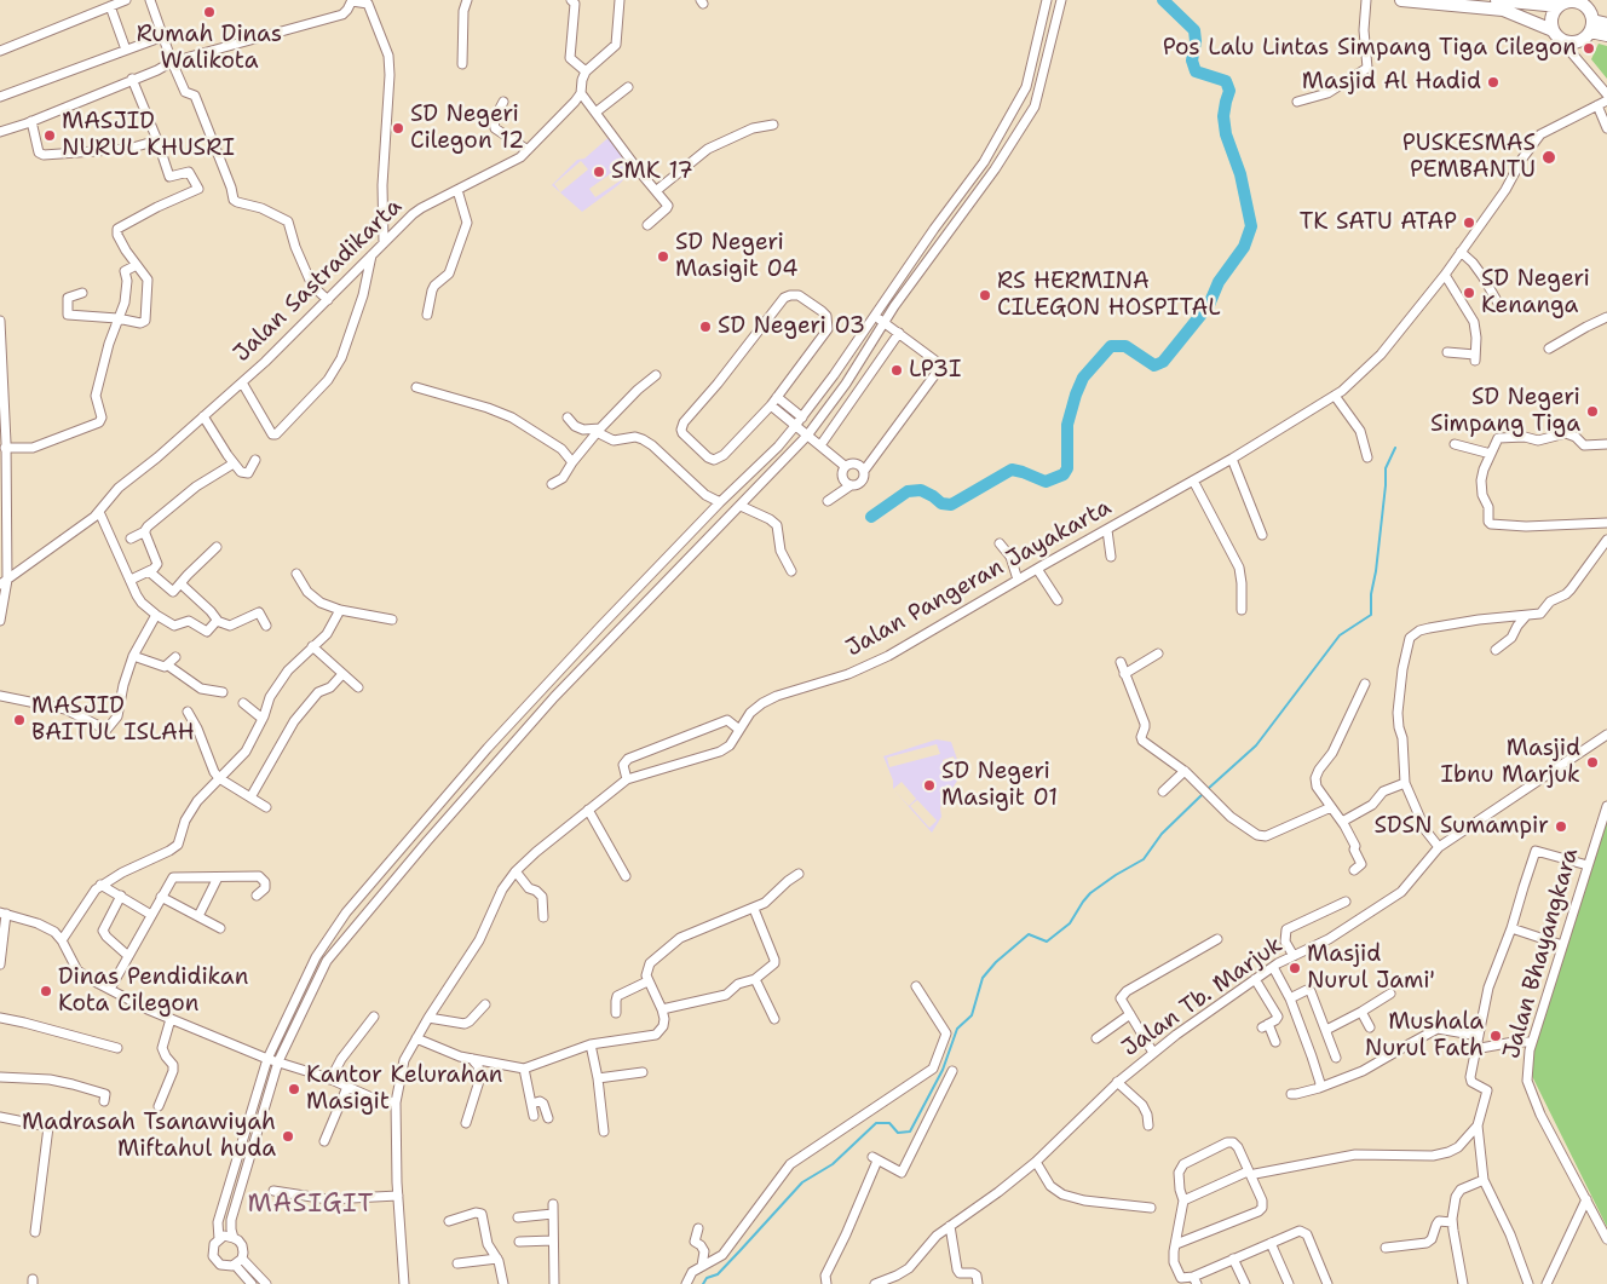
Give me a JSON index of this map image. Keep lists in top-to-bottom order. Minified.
{"streets":{"street":["Jalan Sastradikarta","Jalan Pangeran Jayakarta","Jalan Bhayangkara","Jalan Tb. Marjuk"]},"districts":["MASIGIT"],"places":["Rumah Dinas Walikota","Pos Lalu Lintas Simpang Tiga Cilegon","Masjid Al Hadid","SD Negeri Cilegon 12","MASJID NURUL KHUSRI","PUSKESMAS PEMBANTU","SMK 17","TK SATU ATAP","SD Negeri Masigit 04","SD Negeri Kenanga","RS HERMINA CILEGON HOSPITAL","SD Negeri 03","LP3I","SD Negeri Simpang Tiga","MASJID BAITUL ISLAH","Masjid Ibnu Marjuk","SD Negeri Masigit 01","SDSN Sumampir","Masjid Nurul Jami'","Dinas Pendidikan Kota Cilegon","Mushala Nurul Fath","Kantor Kelurahan Masigit","Madrasah Tsanawiyah Miftahul huda"]}
